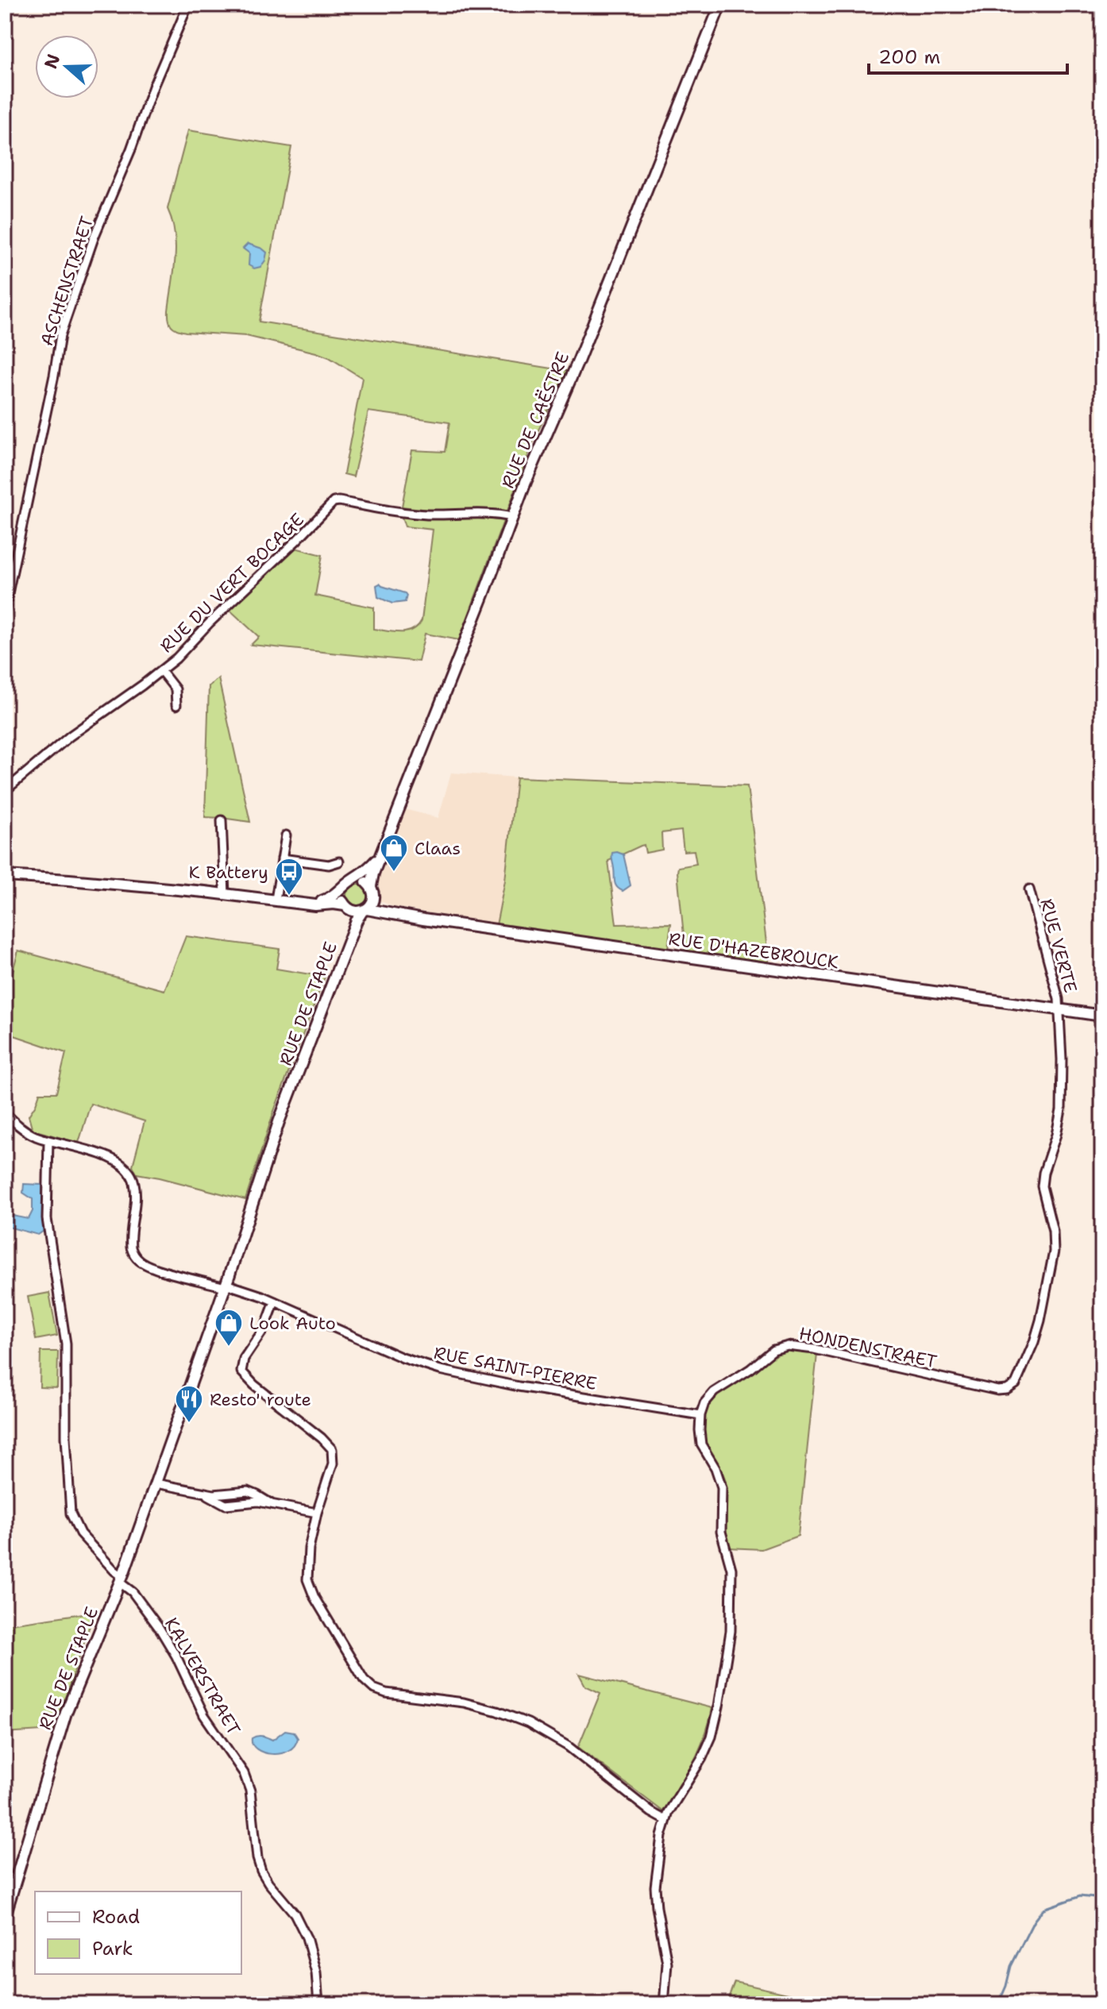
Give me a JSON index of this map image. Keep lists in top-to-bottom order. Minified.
{"streets":{"main road":["RUE DE CAËSTRE","RUE D'HAZEBROUCK","RUE DE STAPLE"],"street":["ASCHENSTRAET","RUE DU VERT BOCAGE","RUE VERTE","HONDENSTRAET","RUE SAINT-PIERRE","KALVERSTRAET"]},"crossings":[["RUE DE CAËSTRE","RUE DU VERT BOCAGE"],["RUE DE CAËSTRE","RUE D'HAZEBROUCK"],["RUE DE CAËSTRE","RUE DE STAPLE"],["RUE VERTE","RUE D'HAZEBROUCK"],["RUE VERTE","HONDENSTRAET"],["RUE D'HAZEBROUCK","RUE DE STAPLE"],["RUE D'HAZEBROUCK","HONDENSTRAET"],["RUE DE STAPLE","RUE SAINT-PIERRE"],["RUE DE STAPLE","KALVERSTRAET"],["HONDENSTRAET","RUE SAINT-PIERRE"],["RUE SAINT-PIERRE","KALVERSTRAET"]],"places":{"shop":["Claas","Look Auto"],"bus stop":["K Battery"],"restaurant":["Resto' route"]},"legend":["Road","Park"],"scale_bar":"200 m","north":"left"}
